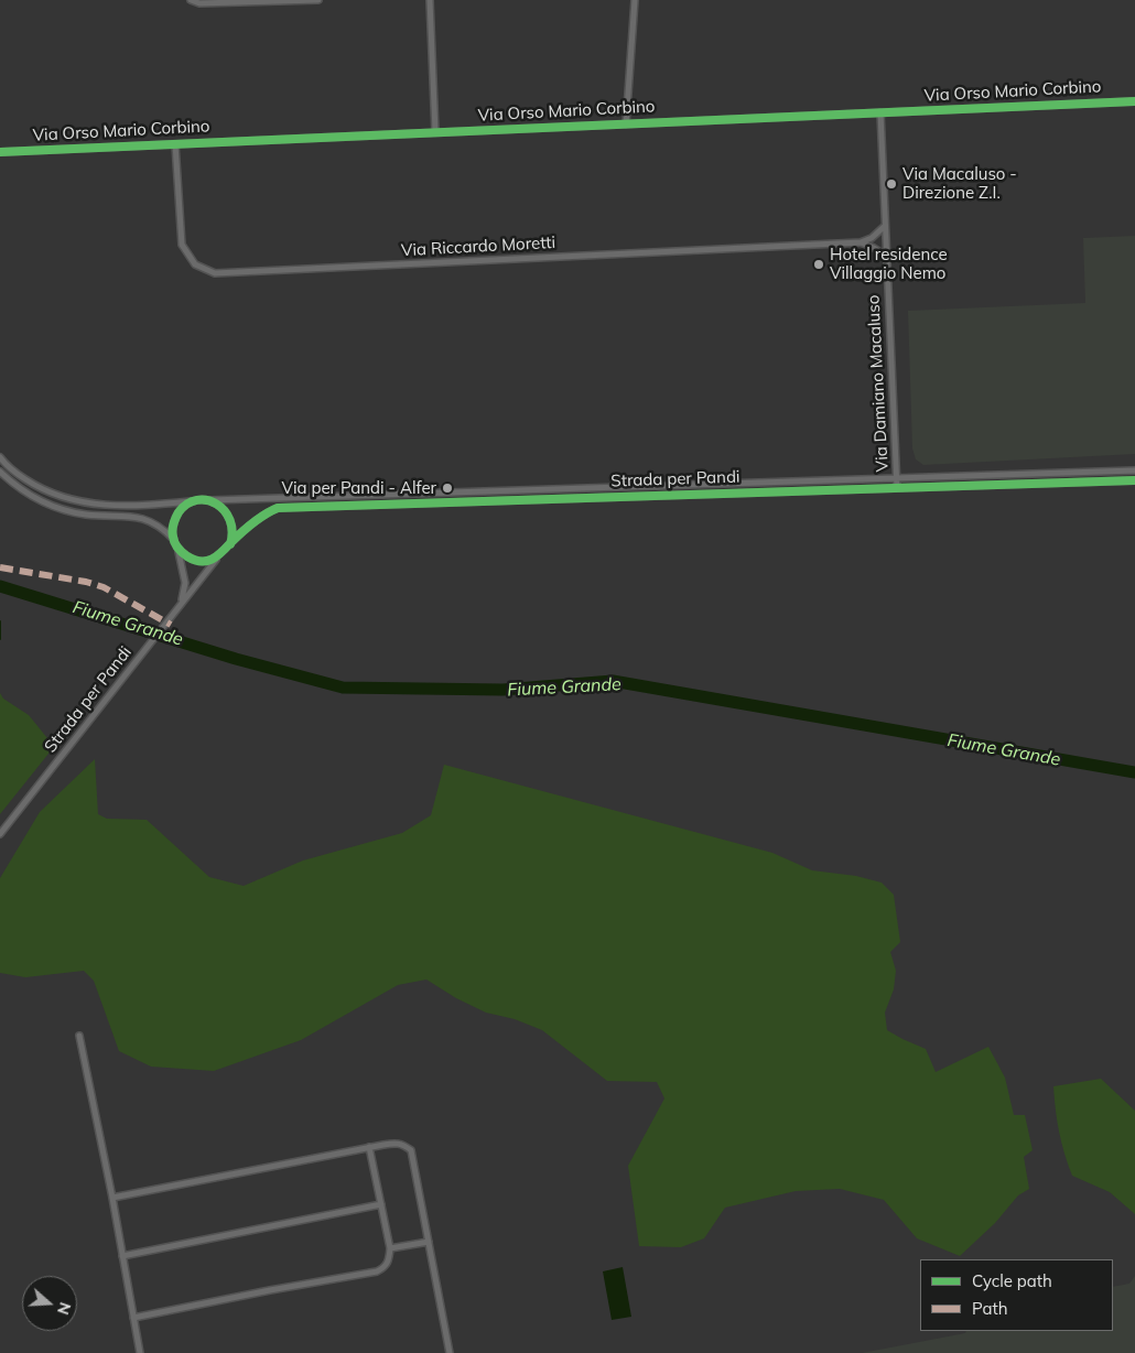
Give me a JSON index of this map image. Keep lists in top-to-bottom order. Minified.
{"streets":{"street":["Via Orso Mario Corbino","Via Riccardo Moretti","Via Damiano Macaluso","Strada per Pandi"]},"crossings":[["Via Orso Mario Corbino","Via Riccardo Moretti"],["Via Orso Mario Corbino","Via Damiano Macaluso"],["Via Damiano Macaluso","Strada per Pandi"]],"water":["Fiume Grande"],"places":["Via Macaluso - Direzione Z.I.","Hotel residence Villaggio Nemo","Via per Pandi - Alfer"],"legend":["Cycle path","Path"],"north":"right"}
